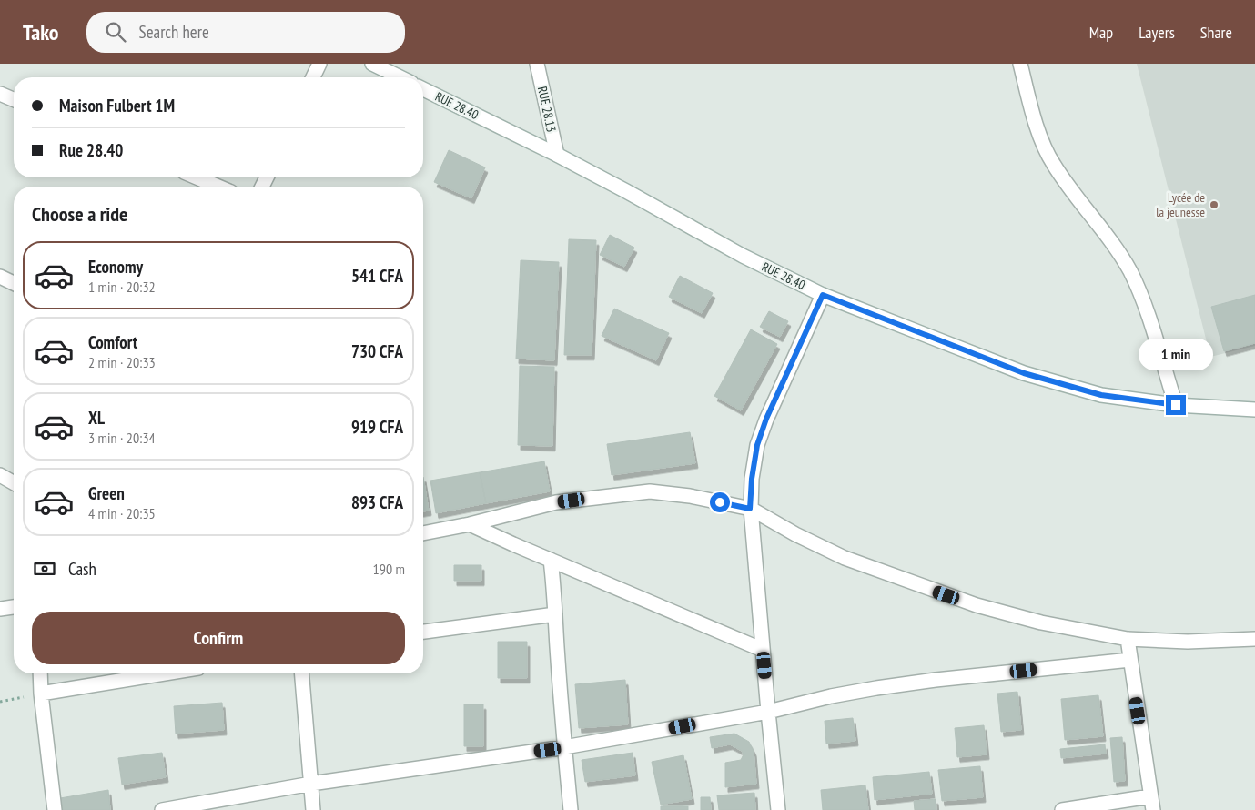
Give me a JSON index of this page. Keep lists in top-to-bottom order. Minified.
{"streets":{"street":["RUE 28.40","RUE 28.13"]},"crossings":[["RUE 28.40","RUE 28.13"]],"places":["Lycée de la jeunesse"],"page":{"header":"Tako","search":"Search here","nav":["Map","Layers","Share"],"banner":["Maison Fulbert 1M","Rue 28.40"],"heading":"Choose a ride","list":[{"name":"Economy","note":"1 min · 20:32","value":"541 CFA"},{"name":"Comfort","note":"2 min · 20:33","value":"730 CFA"},{"name":"XL","note":"3 min · 20:34","value":"919 CFA"},{"name":"Green","note":"4 min · 20:35","value":"893 CFA"}],"bubble":"1 min","pay":["Cash","190 m"],"buttons":"Confirm"}}
